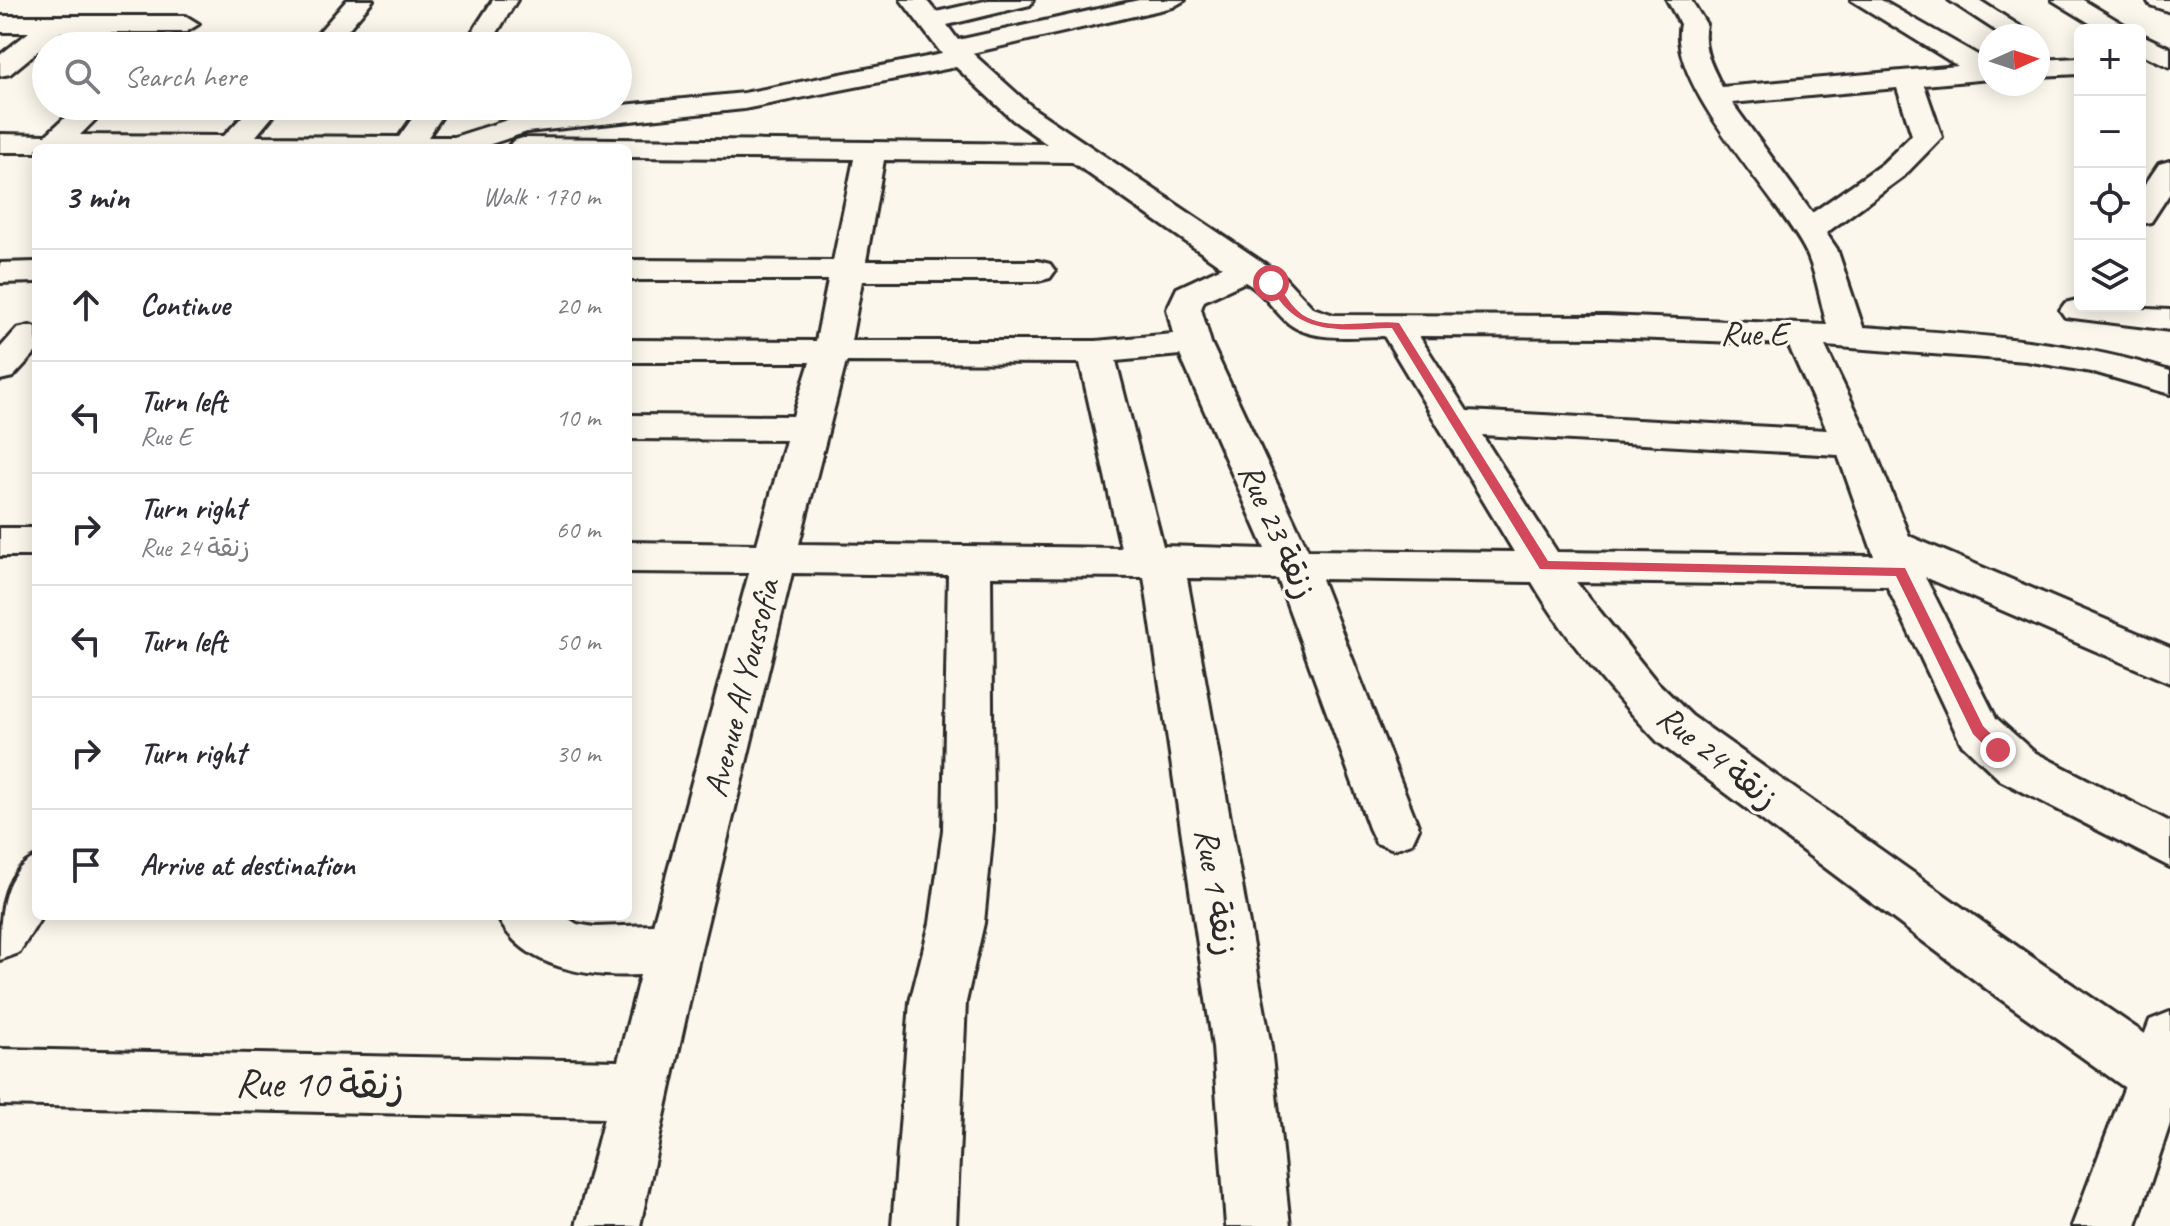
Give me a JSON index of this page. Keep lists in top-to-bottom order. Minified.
{"streets":{"street":["Rue E","Rue 23 زنقة","Avenue Al Youssofia","Rue 24 زنقة","Rue 1 زنقة","Rue 10 زنقة"]},"crossings":[["Rue E","Rue 23 زنقة"],["Rue E","Rue 24 زنقة"],["Avenue Al Youssofia","Rue 10 زنقة"]],"north":"right","page":{"map_buttons":["+","−"],"search":"Search here","heading":["3 min","Walk · 170 m"],"list":[["Continue","20 m"],["Turn left","Rue E","10 m"],["Turn right","Rue 24 زنقة","60 m"],["Turn left","50 m"],["Turn right","30 m"],"Arrive at destination"]}}
